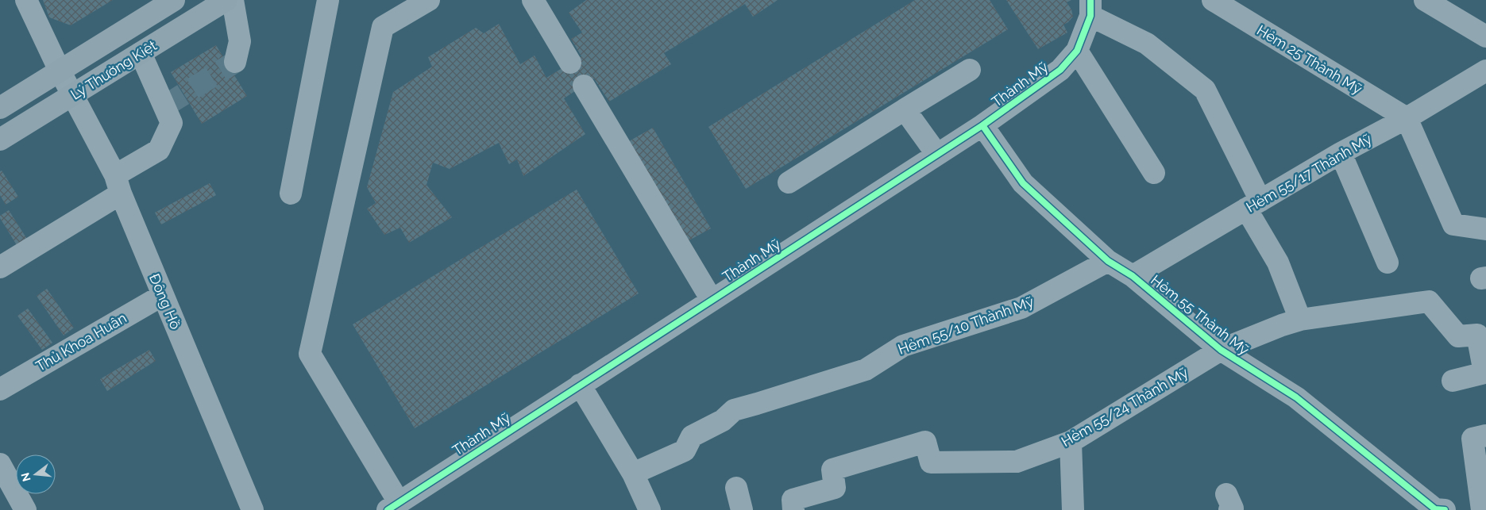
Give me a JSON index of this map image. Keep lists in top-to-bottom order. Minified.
{"streets":{"main road":["Lý Thường Kiệt"],"street":["Hẻm 25 Thành Mỹ","Thành Mỹ","Hẻm 55/17 Thành Mỹ","Đông Hồ","Hẻm 55 Thành Mỹ","Hẻm 55/10 Thành Mỹ","Thủ Khoa Huân","Hẻm 55/24 Thành Mỹ"]},"crossings":[["Hẻm 25 Thành Mỹ","Hẻm 55/17 Thành Mỹ"],["Lý Thường Kiệt","Đông Hồ"],["Thành Mỹ","Hẻm 55 Thành Mỹ"],["Hẻm 55/17 Thành Mỹ","Hẻm 55 Thành Mỹ"],["Đông Hồ","Thủ Khoa Huân"],["Hẻm 55 Thành Mỹ","Hẻm 55/10 Thành Mỹ"],["Hẻm 55 Thành Mỹ","Hẻm 55/24 Thành Mỹ"]],"north":"left"}
